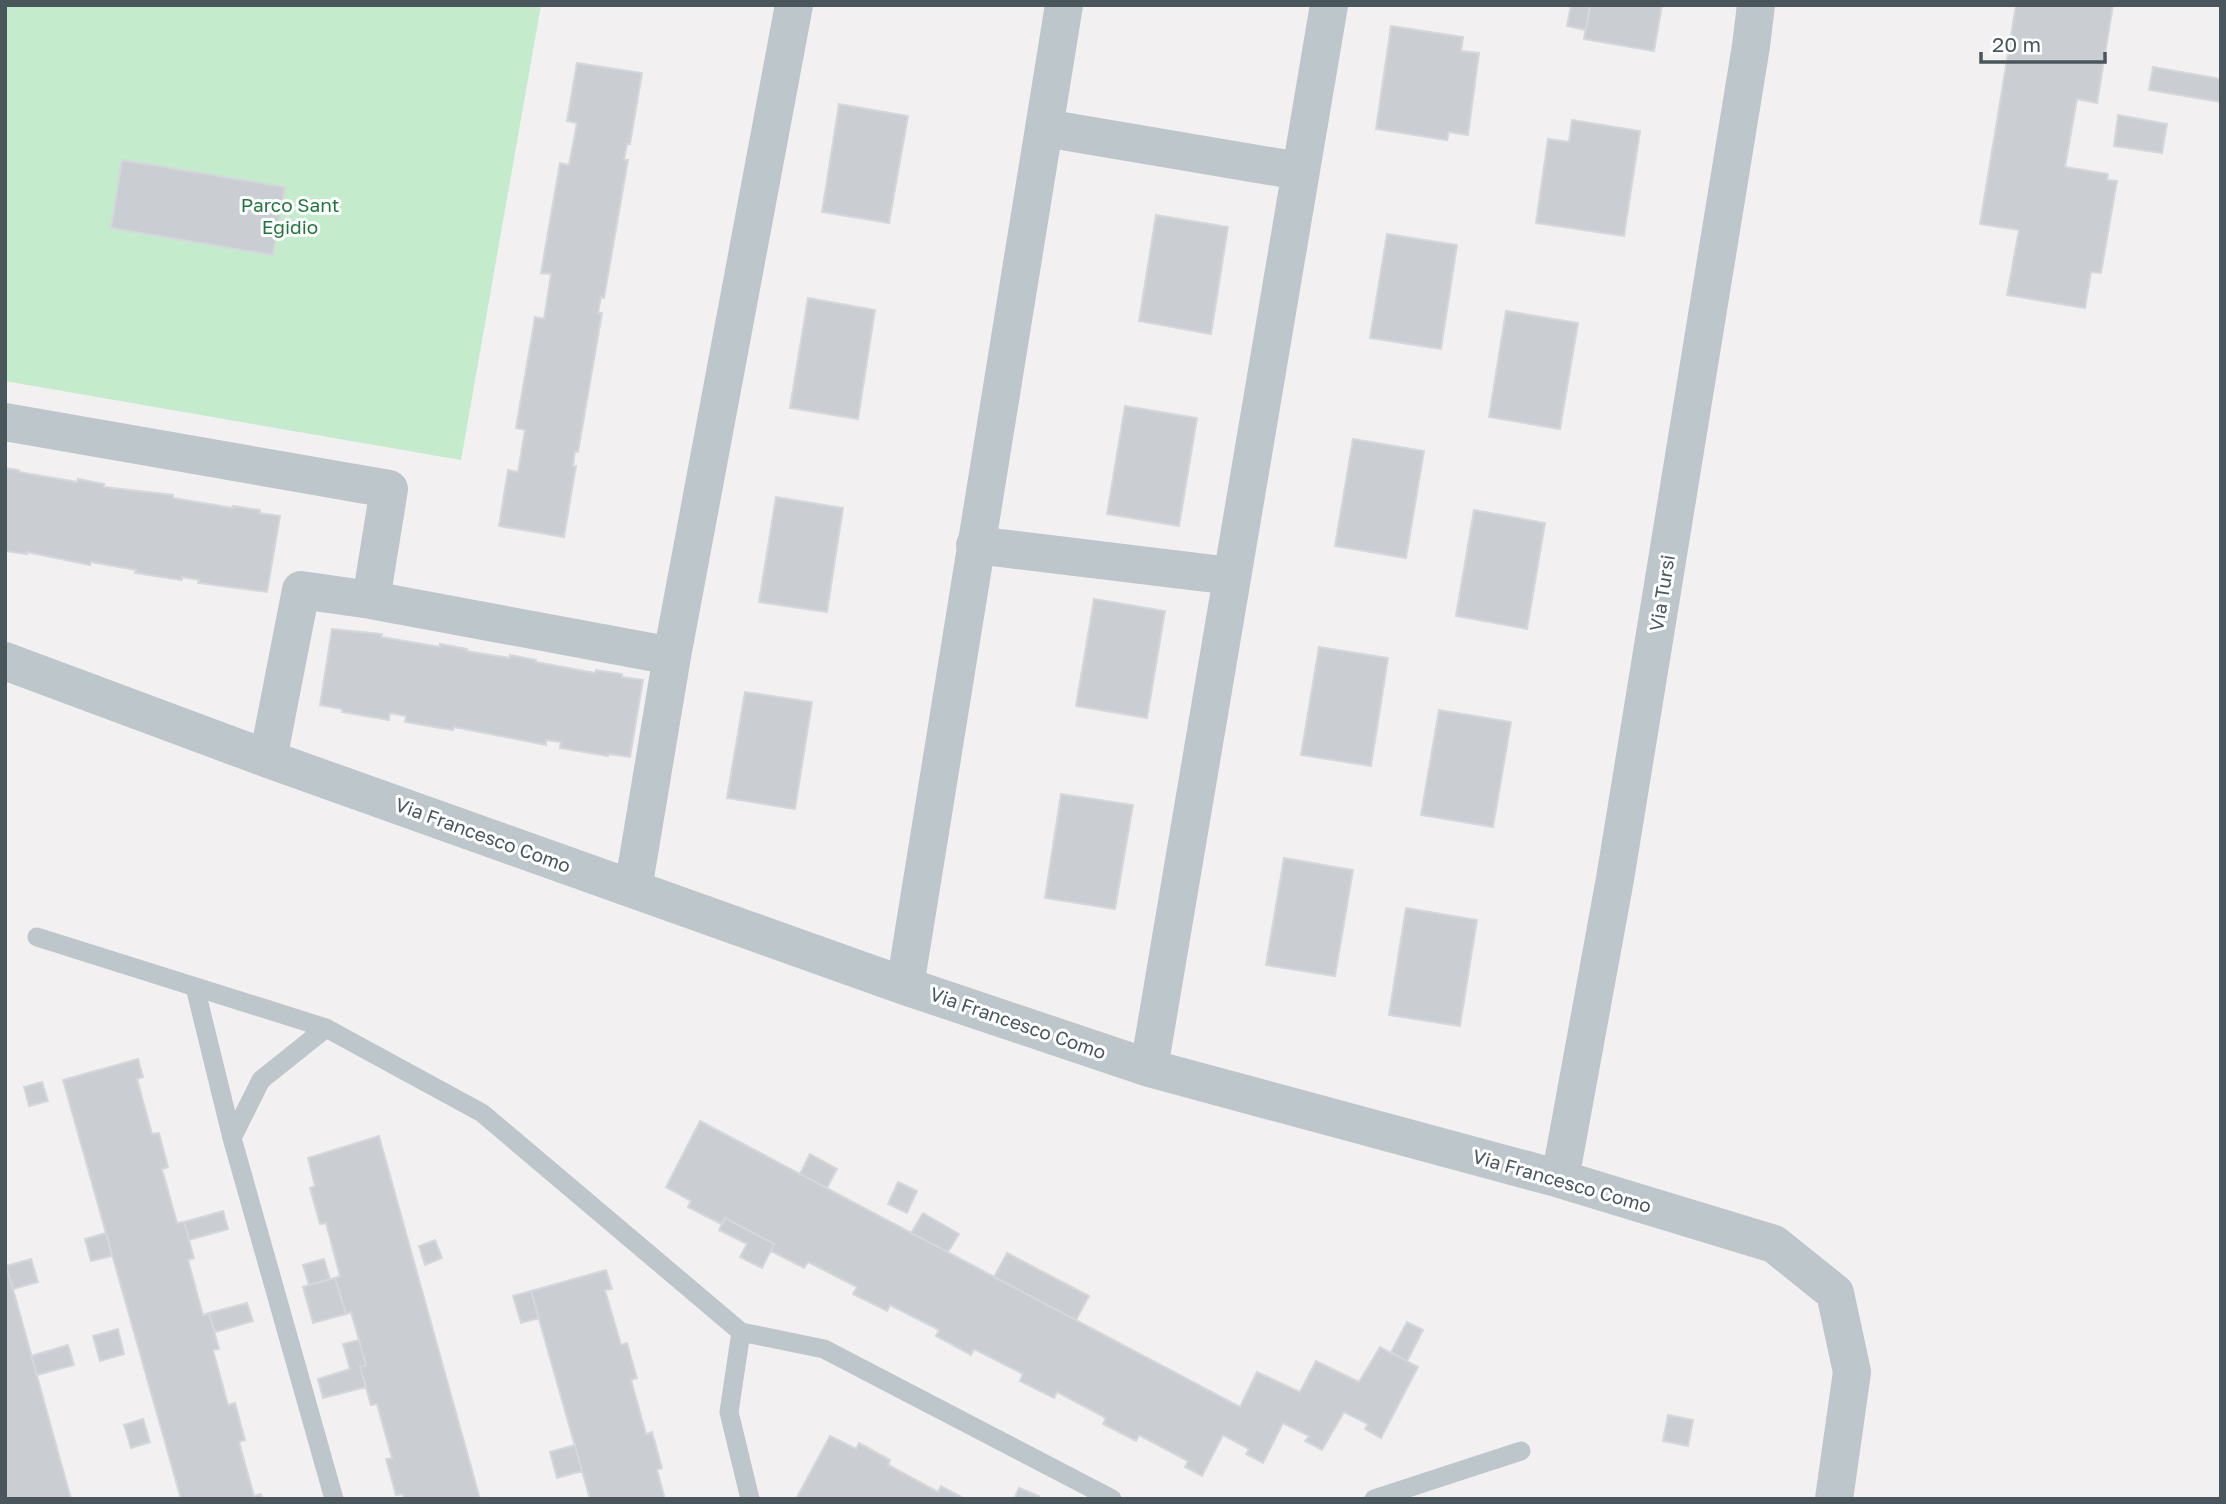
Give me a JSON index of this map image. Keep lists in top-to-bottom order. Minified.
{"streets":{"street":["Via Tursi","Via Francesco Como"]},"crossings":[["Via Tursi","Via Francesco Como"]],"parks":["Parco Sant Egidio"],"scale_bar":"20 m"}
